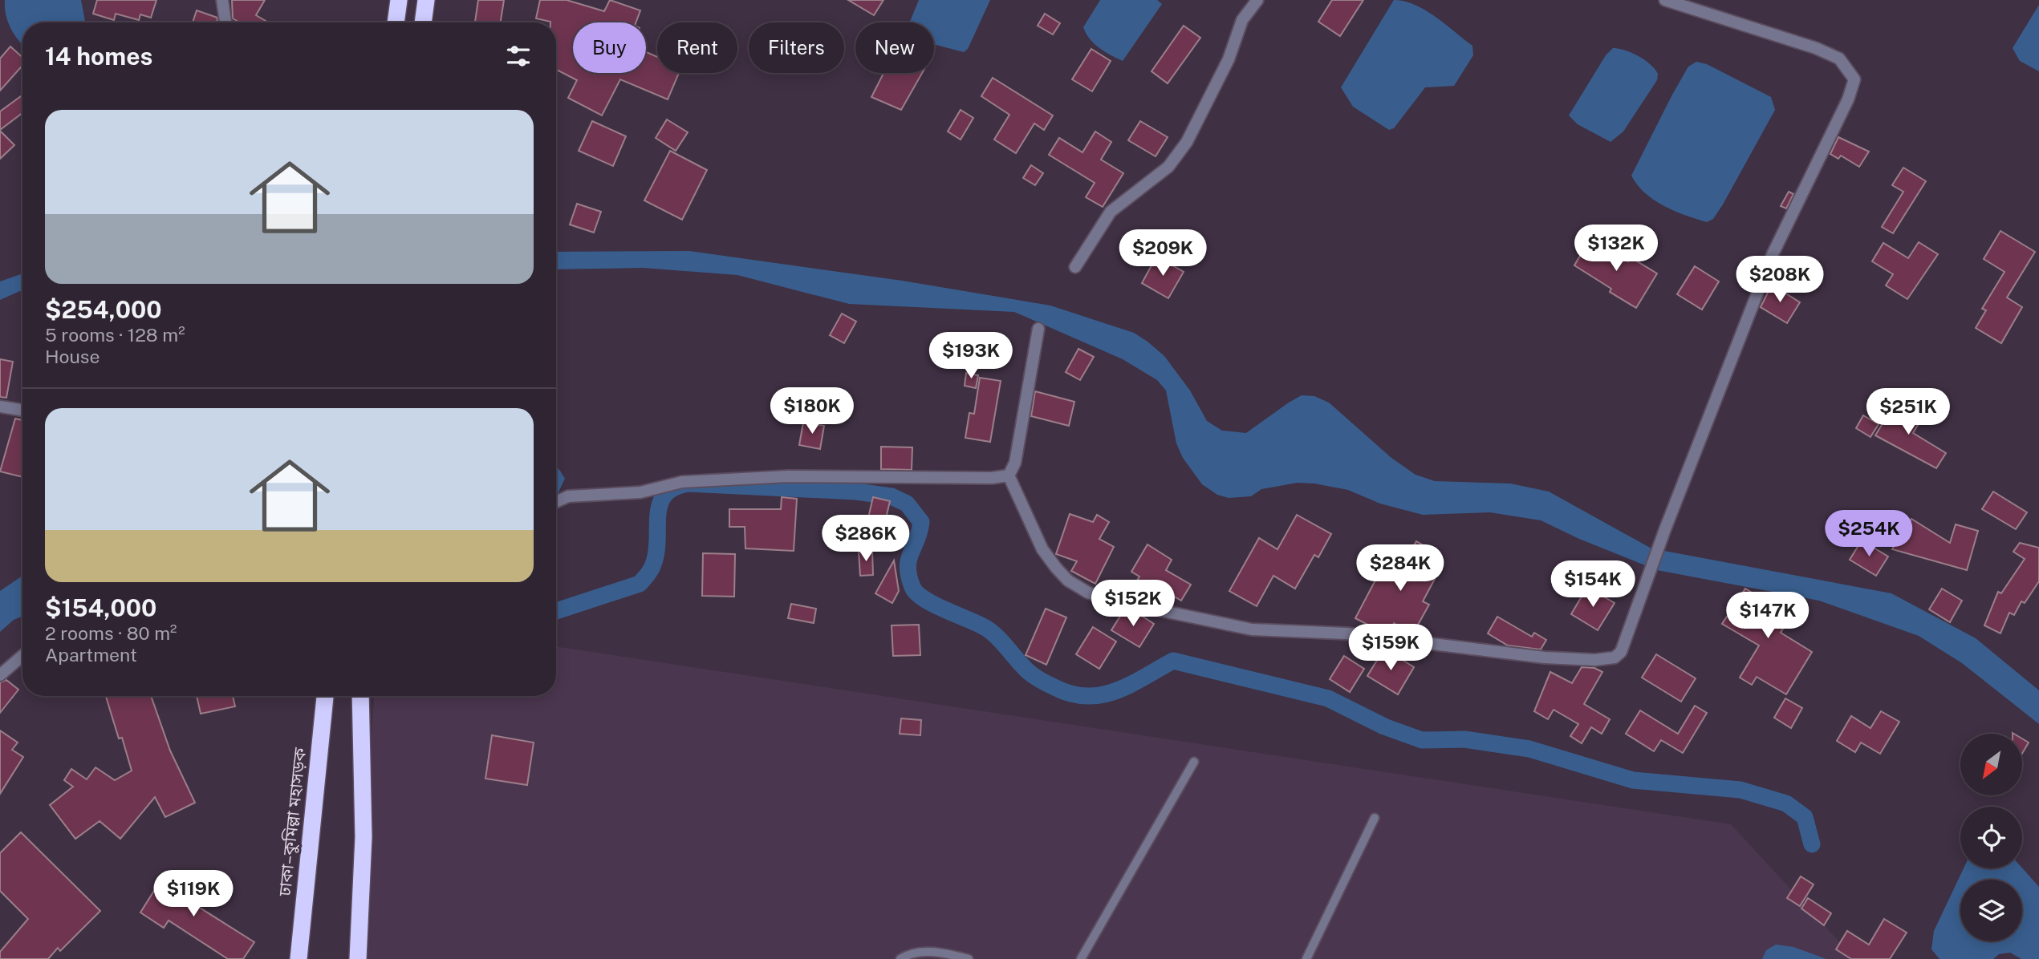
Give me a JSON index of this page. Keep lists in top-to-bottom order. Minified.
{"streets":{"highway":["ঢাকা–কুমিল্লা মহাসড়ক"]},"north":"bottom left","page":{"chip":["Buy","Rent","Filters","New"],"heading":"14 homes","list":[{"name":"$254,000","note":"5 rooms · 128 m² · House"},{"name":"$154,000","note":"2 rooms · 80 m² · Apartment"}],"price":["$132K","$209K","$208K","$193K","$180K","$251K","$254K","$286K","$284K","$154K","$152K","$147K","$159K","$119K"]}}
